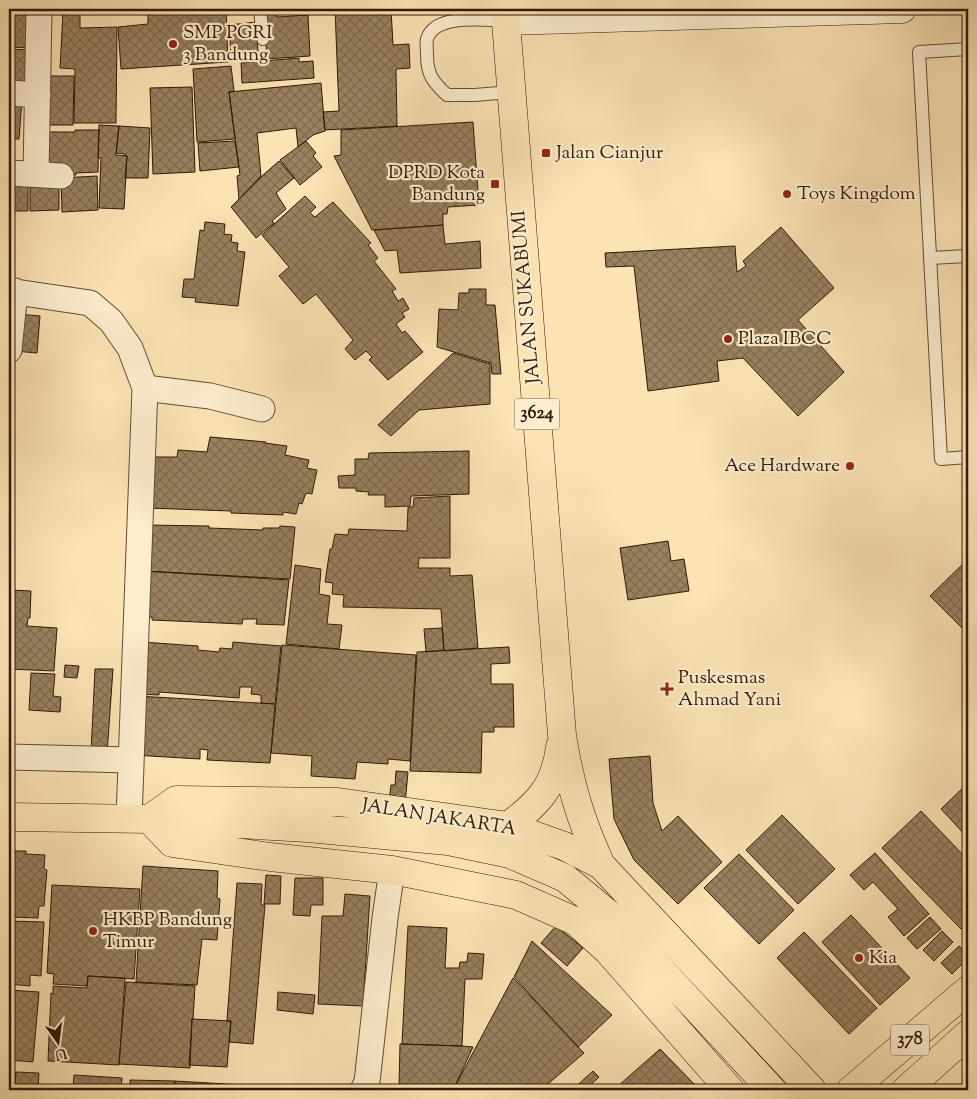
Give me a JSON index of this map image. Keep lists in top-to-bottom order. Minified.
{"streets":{"main road":["JALAN SUKABUMI","3624","JALAN JAKARTA","378"]},"crossings":[["JALAN SUKABUMI","JALAN JAKARTA"]],"places":{"other":["SMP PGRI 3 Bandung","Toys Kingdom","Plaza IBCC","Ace Hardware","HKBP Bandung Timur","Kia"],"transit":["Jalan Cianjur","DPRD Kota Bandung"],"health":["Puskesmas Ahmad Yani"]},"north":"bottom"}
